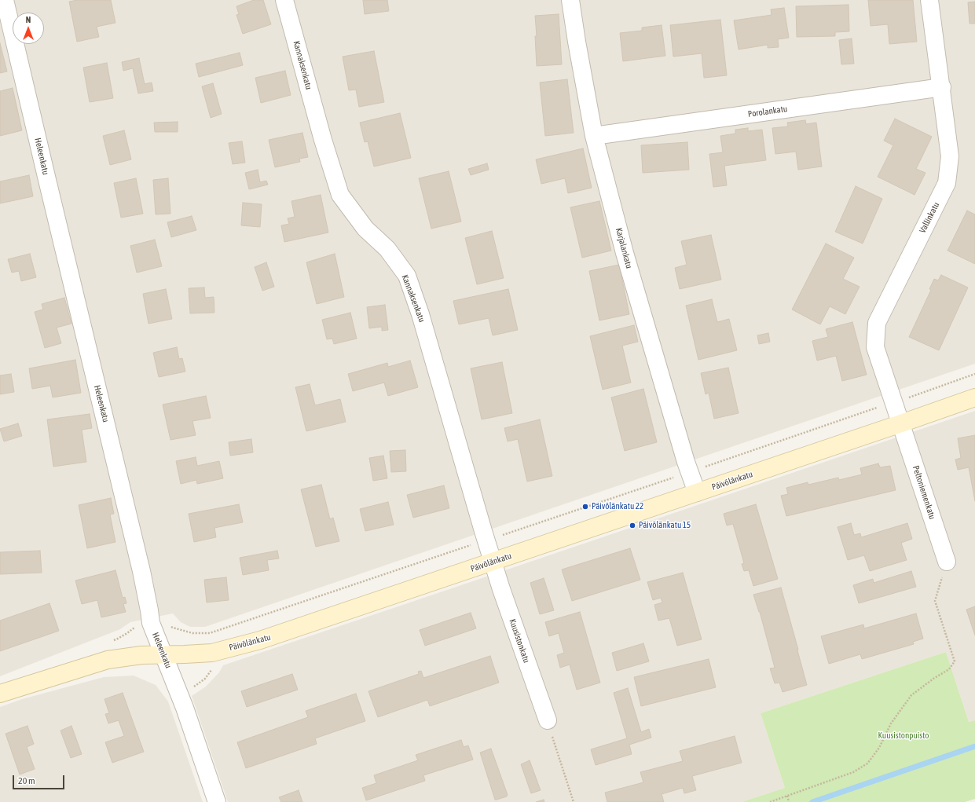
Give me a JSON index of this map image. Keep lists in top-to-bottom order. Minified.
{"streets":{"street":["Kannaksenkatu","Porolankatu","Heleenkatu","Vallinkatu","Karjalankatu","Päivölänkatu","Peltoniemenkatu","Kuusistonkatu"]},"crossings":[["Kannaksenkatu","Päivölänkatu"],["Kannaksenkatu","Kuusistonkatu"],["Porolankatu","Vallinkatu"],["Porolankatu","Karjalankatu"],["Heleenkatu","Päivölänkatu"],["Vallinkatu","Päivölänkatu"],["Vallinkatu","Peltoniemenkatu"],["Karjalankatu","Päivölänkatu"],["Päivölänkatu","Peltoniemenkatu"],["Päivölänkatu","Kuusistonkatu"]],"parks":["Kuusistonpuisto"],"places":["Päivölänkatu 22","Päivölänkatu 15"],"scale_bar":"20 m","north":"top"}
